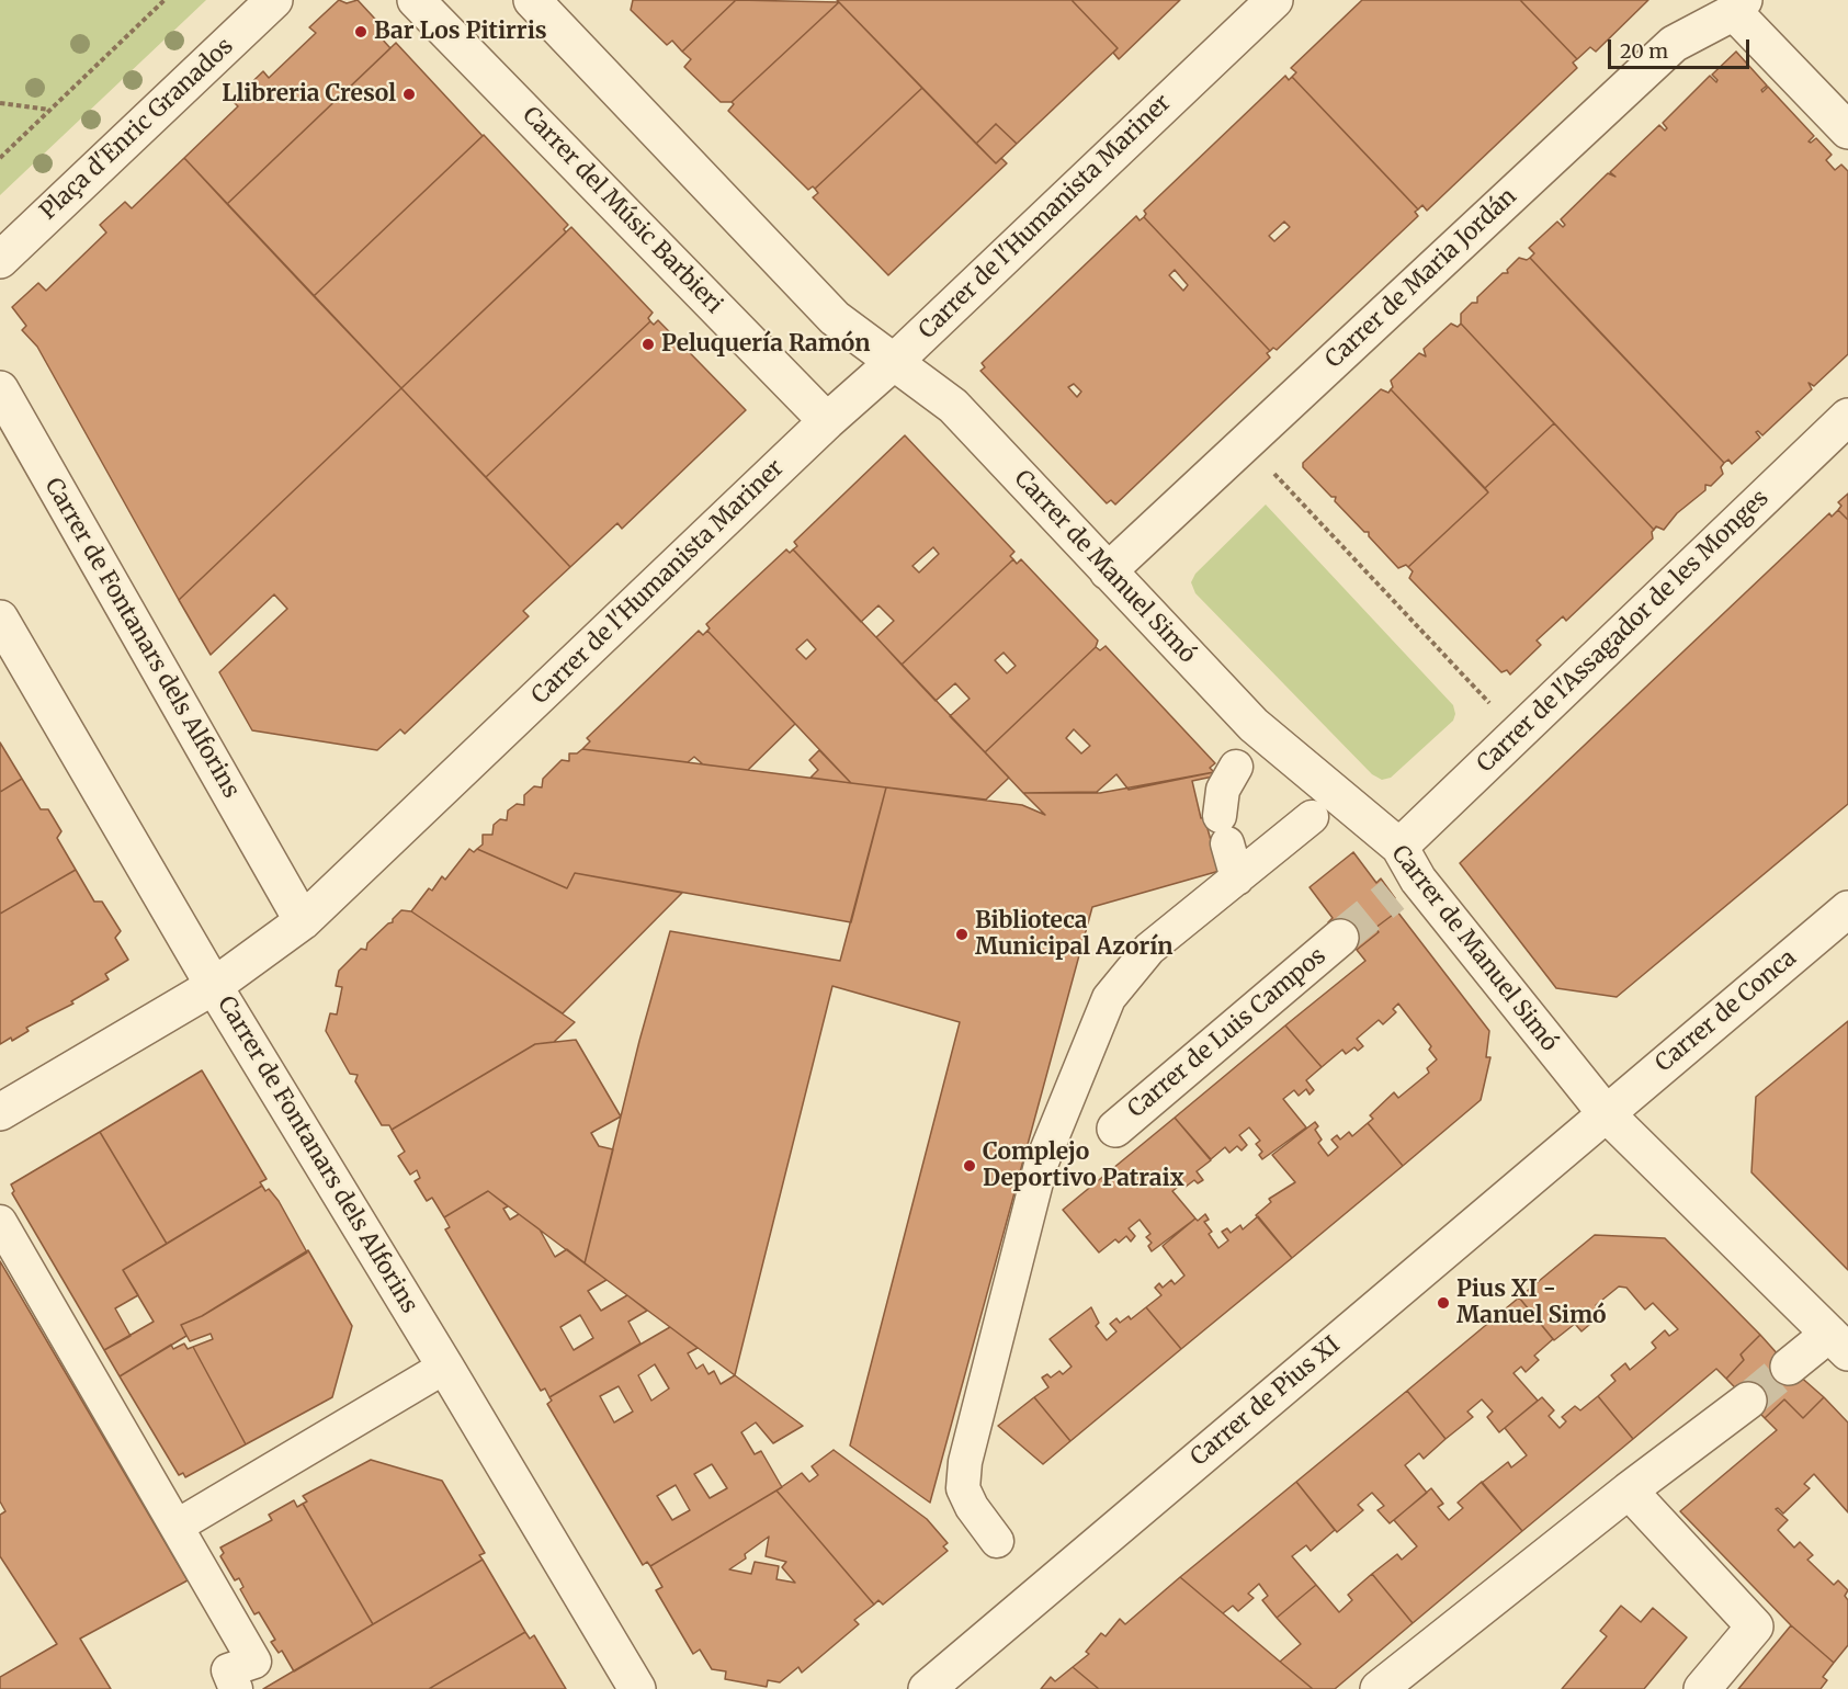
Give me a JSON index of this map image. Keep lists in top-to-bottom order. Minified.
{"streets":{"street":["Plaça d'Enric Granados","Carrer del Músic Barbieri","Carrer de l'Humanista Mariner","Carrer de Maria Jordán","Carrer de Manuel Simó","Carrer de l'Assagador de les Monges","Carrer de Fontanars dels Alforins","Carrer de Conca","Carrer de Luis Campos","Carrer de Pius XI"]},"crossings":[["Carrer del Músic Barbieri","Carrer de l'Humanista Mariner"],["Carrer de l'Humanista Mariner","Carrer de Manuel Simó"],["Carrer de l'Humanista Mariner","Carrer de Fontanars dels Alforins"],["Carrer de Maria Jordán","Carrer de Manuel Simó"],["Carrer de Manuel Simó","Carrer de l'Assagador de les Monges"],["Carrer de Manuel Simó","Carrer de Conca"],["Carrer de Manuel Simó","Carrer de Pius XI"],["Carrer de Conca","Carrer de Pius XI"]],"places":["Bar Los Pitirris","Llibreria Cresol","Peluquería Ramón","Biblioteca Municipal Azorín","Complejo Deportivo Patraix","Pius XI - Manuel Simó"],"scale_bar":"20 m"}
